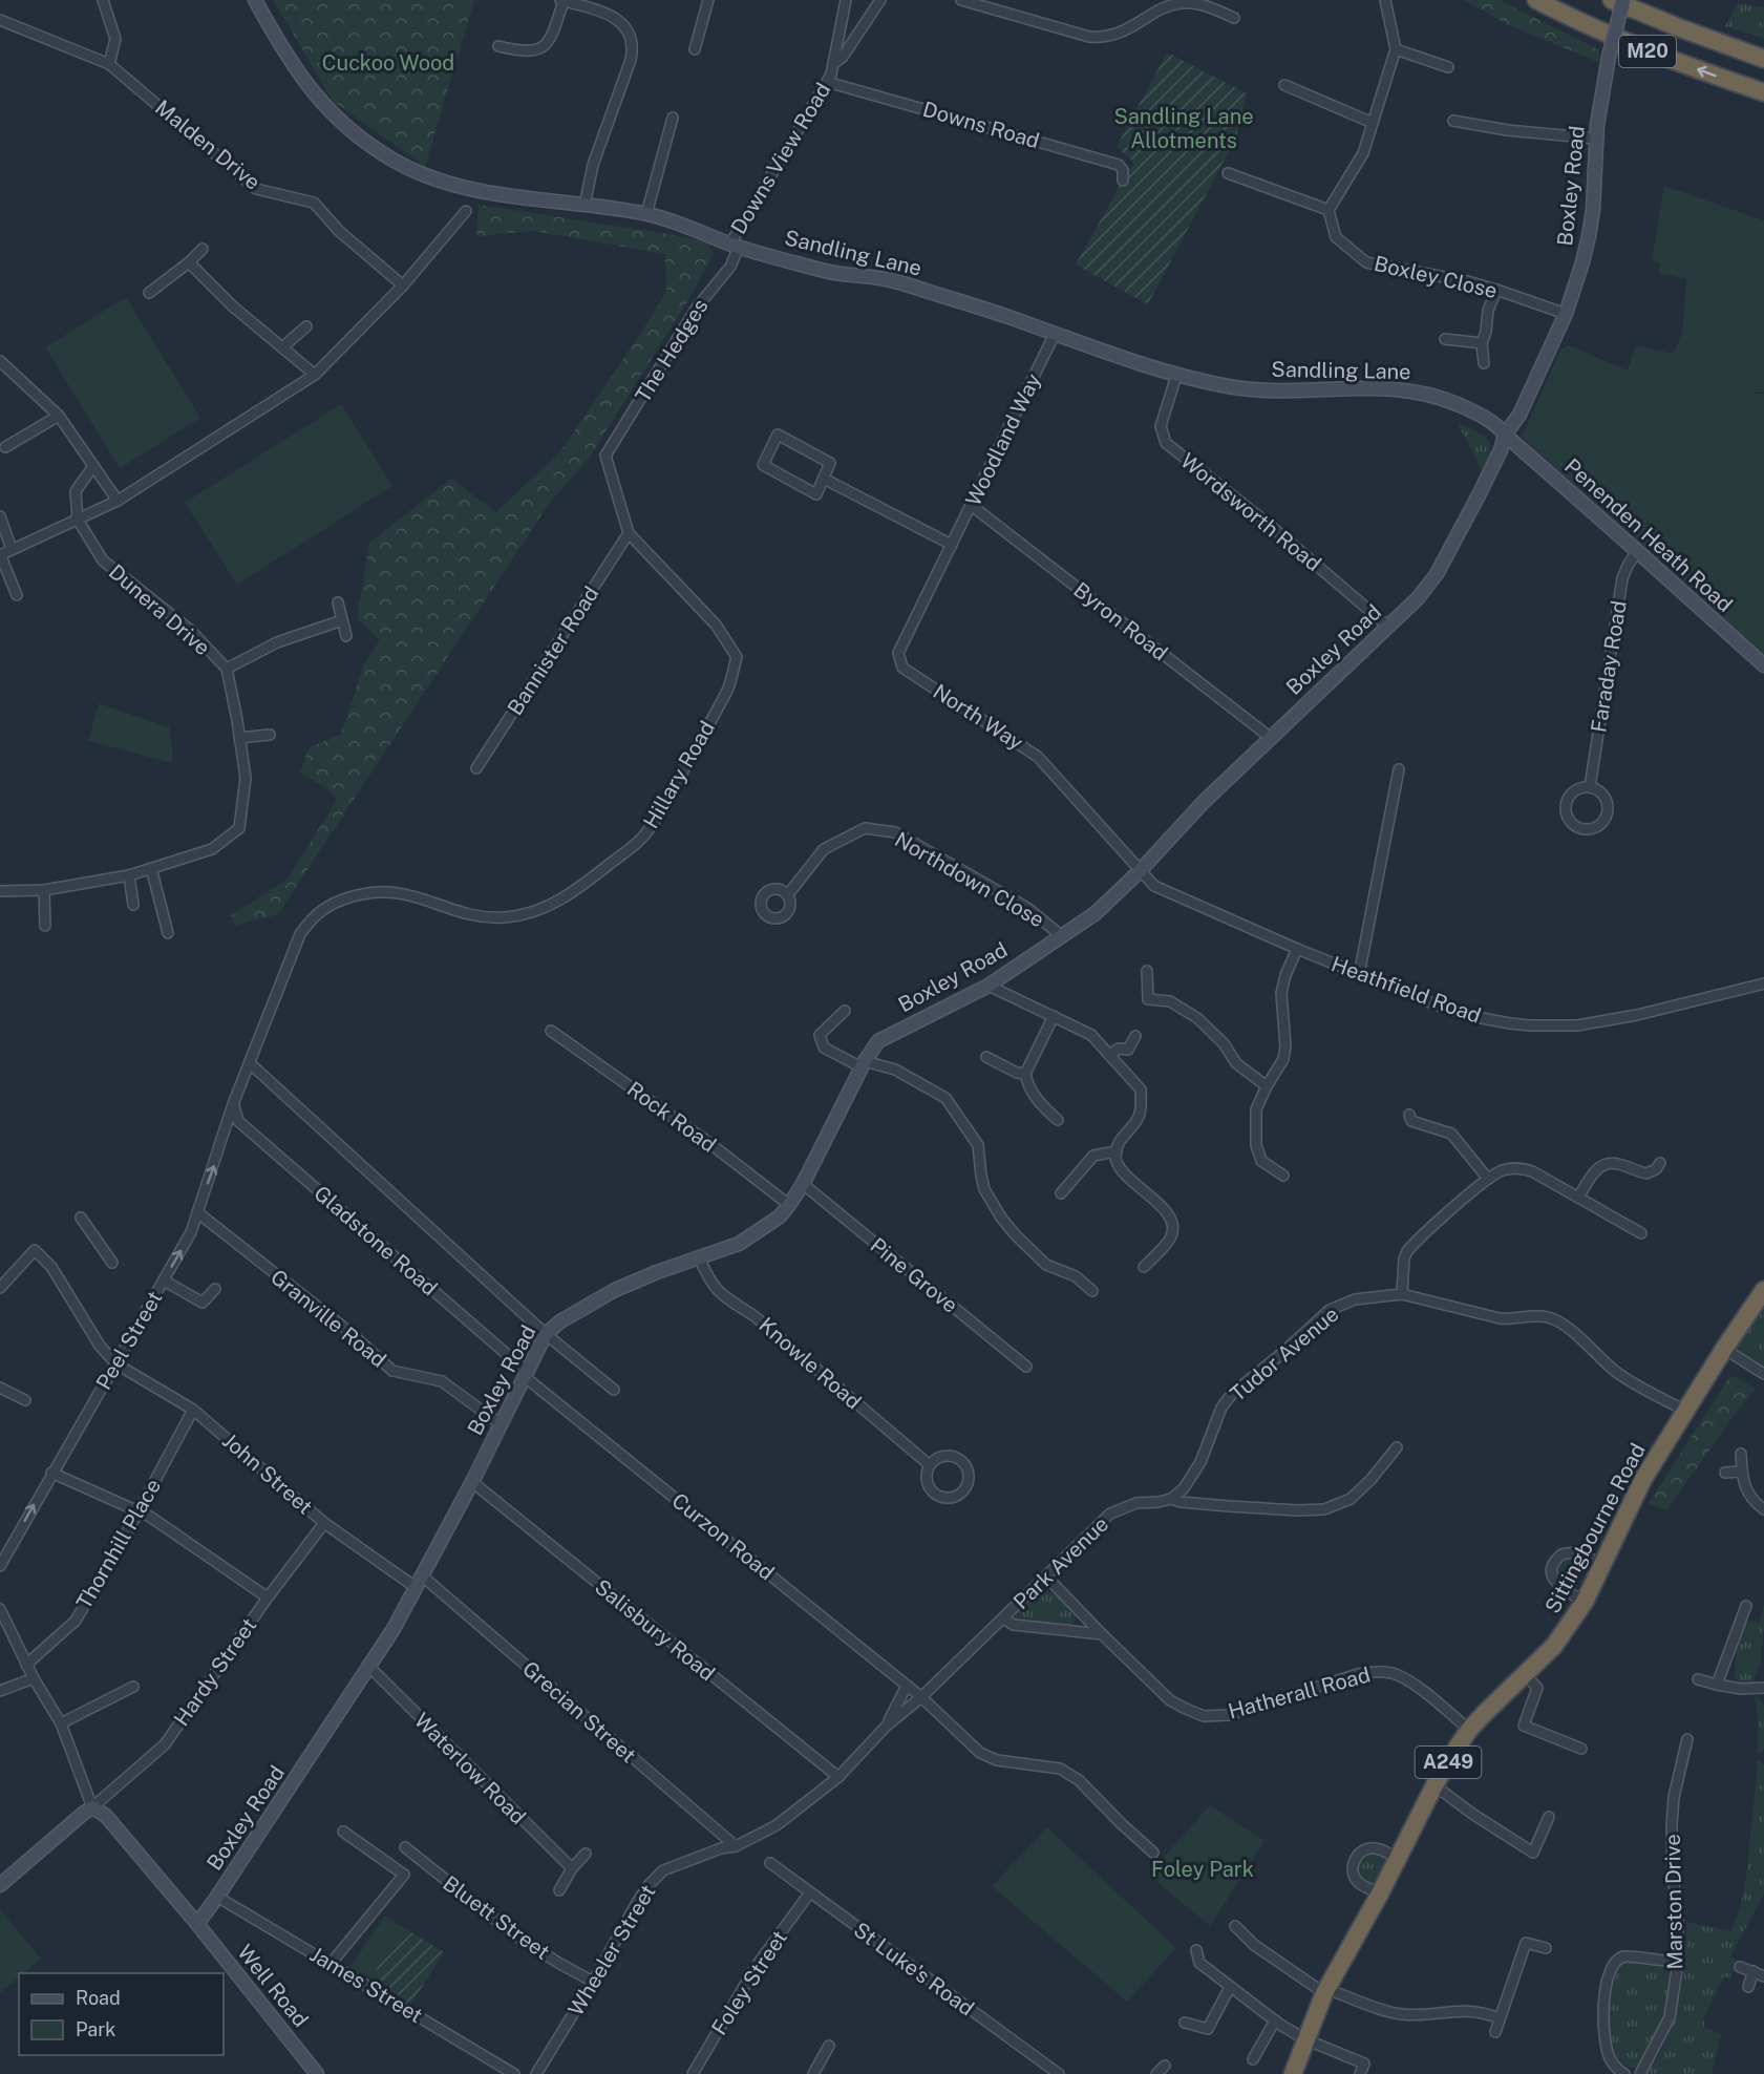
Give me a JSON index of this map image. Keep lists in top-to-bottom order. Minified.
{"streets":{"highway":["M20","Sittingbourne Road","A249"],"street":["Downs Road","Malden Drive","Downs View Road","Boxley Road","Sandling Lane","Boxley Close","The Hedges","Woodland Way","Wordsworth Road","Penenden Heath Road","Dunera Drive","Byron Road","Bannister Road","Faraday Road","North Way","Hillary Road","Northdown Close","Heathfield Road","Rock Road","Gladstone Road","Pine Grove","Granville Road","Peel Street","Tudor Avenue","Knowle Road","John Street","Curzon Road","Thornhill Place","Park Avenue","Salisbury Road","Hardy Street","Hatherall Road","Grecian Street","Waterlow Road","Marston Drive","Bluett Street","Wheeler Street","St Luke's Road","Foley Street","James Street","Well Road"]},"crossings":[["Downs Road","Downs View Road"],["Downs View Road","Sandling Lane"],["Downs View Road","The Hedges"],["Boxley Road","Sandling Lane"],["Boxley Road","Boxley Close"],["Boxley Road","Wordsworth Road"],["Boxley Road","Penenden Heath Road"],["Boxley Road","Byron Road"],["Boxley Road","North Way"],["Boxley Road","Northdown Close"],["Boxley Road","Heathfield Road"],["Boxley Road","Rock Road"],["Boxley Road","Gladstone Road"],["Boxley Road","Pine Grove"],["Boxley Road","Granville Road"],["Boxley Road","Knowle Road"],["Boxley Road","John Street"],["Boxley Road","Curzon Road"],["Boxley Road","Salisbury Road"],["Boxley Road","Grecian Street"],["Boxley Road","Waterlow Road"],["Boxley Road","James Street"],["Boxley Road","Well Road"],["Sandling Lane","The Hedges"],["Sandling Lane","Woodland Way"],["Sandling Lane","Wordsworth Road"],["Sandling Lane","Penenden Heath Road"],["The Hedges","Hillary Road"],["Woodland Way","Byron Road"],["Woodland Way","North Way"],["Penenden Heath Road","Faraday Road"],["Bannister Road","Hillary Road"],["North Way","Heathfield Road"],["Hillary Road","Gladstone Road"],["Hillary Road","Peel Street"],["Gladstone Road","Peel Street"],["Gladstone Road","Curzon Road"],["Granville Road","Peel Street"],["Peel Street","John Street"],["Tudor Avenue","Sittingbourne Road"],["Tudor Avenue","Park Avenue"],["John Street","Thornhill Place"],["John Street","Hardy Street"],["John Street","Grecian Street"],["Sittingbourne Road","Hatherall Road"],["Curzon Road","Park Avenue"],["Park Avenue","Salisbury Road"],["Park Avenue","Hatherall Road"],["Park Avenue","Wheeler Street"],["Salisbury Road","Wheeler Street"],["Hardy Street","Well Road"],["Grecian Street","Wheeler Street"],["Bluett Street","Wheeler Street"],["St Luke's Road","Foley Street"]],"one_way":["Peel Street"],"parks":["Cuckoo Wood","Sandling Lane Allotments","Foley Park"],"legend":["Road","Park"]}
